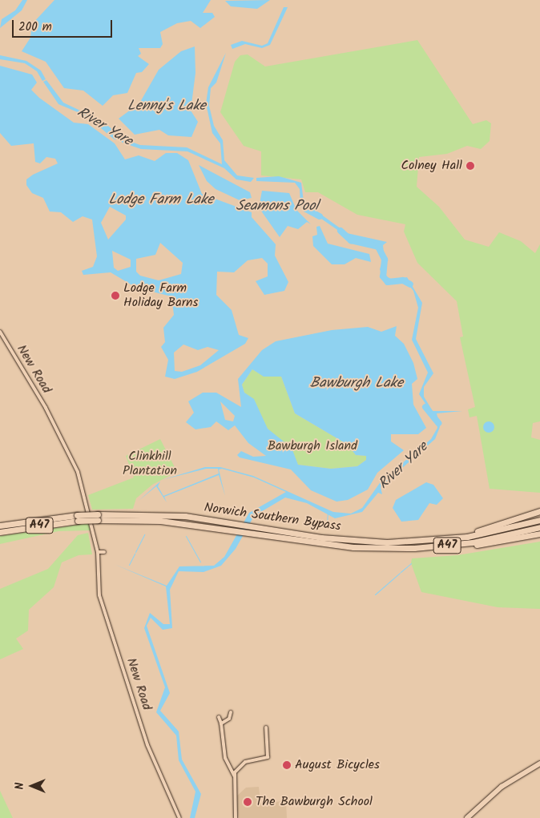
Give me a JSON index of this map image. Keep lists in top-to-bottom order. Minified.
{"streets":{"highway":["Norwich Southern Bypass","A47"],"street":["New Road"]},"crossings":[["Norwich Southern Bypass","A47"]],"water":["Lenny's Lake","River Yare","Lodge Farm Lake","Seamons Pool","Bawburgh Lake"],"parks":["Bawburgh Island","Clinkhill Plantation"],"places":["Colney Hall","Lodge Farm Holiday Barns","August Bicycles","The Bawburgh School"],"scale_bar":"200 m","north":"left"}
